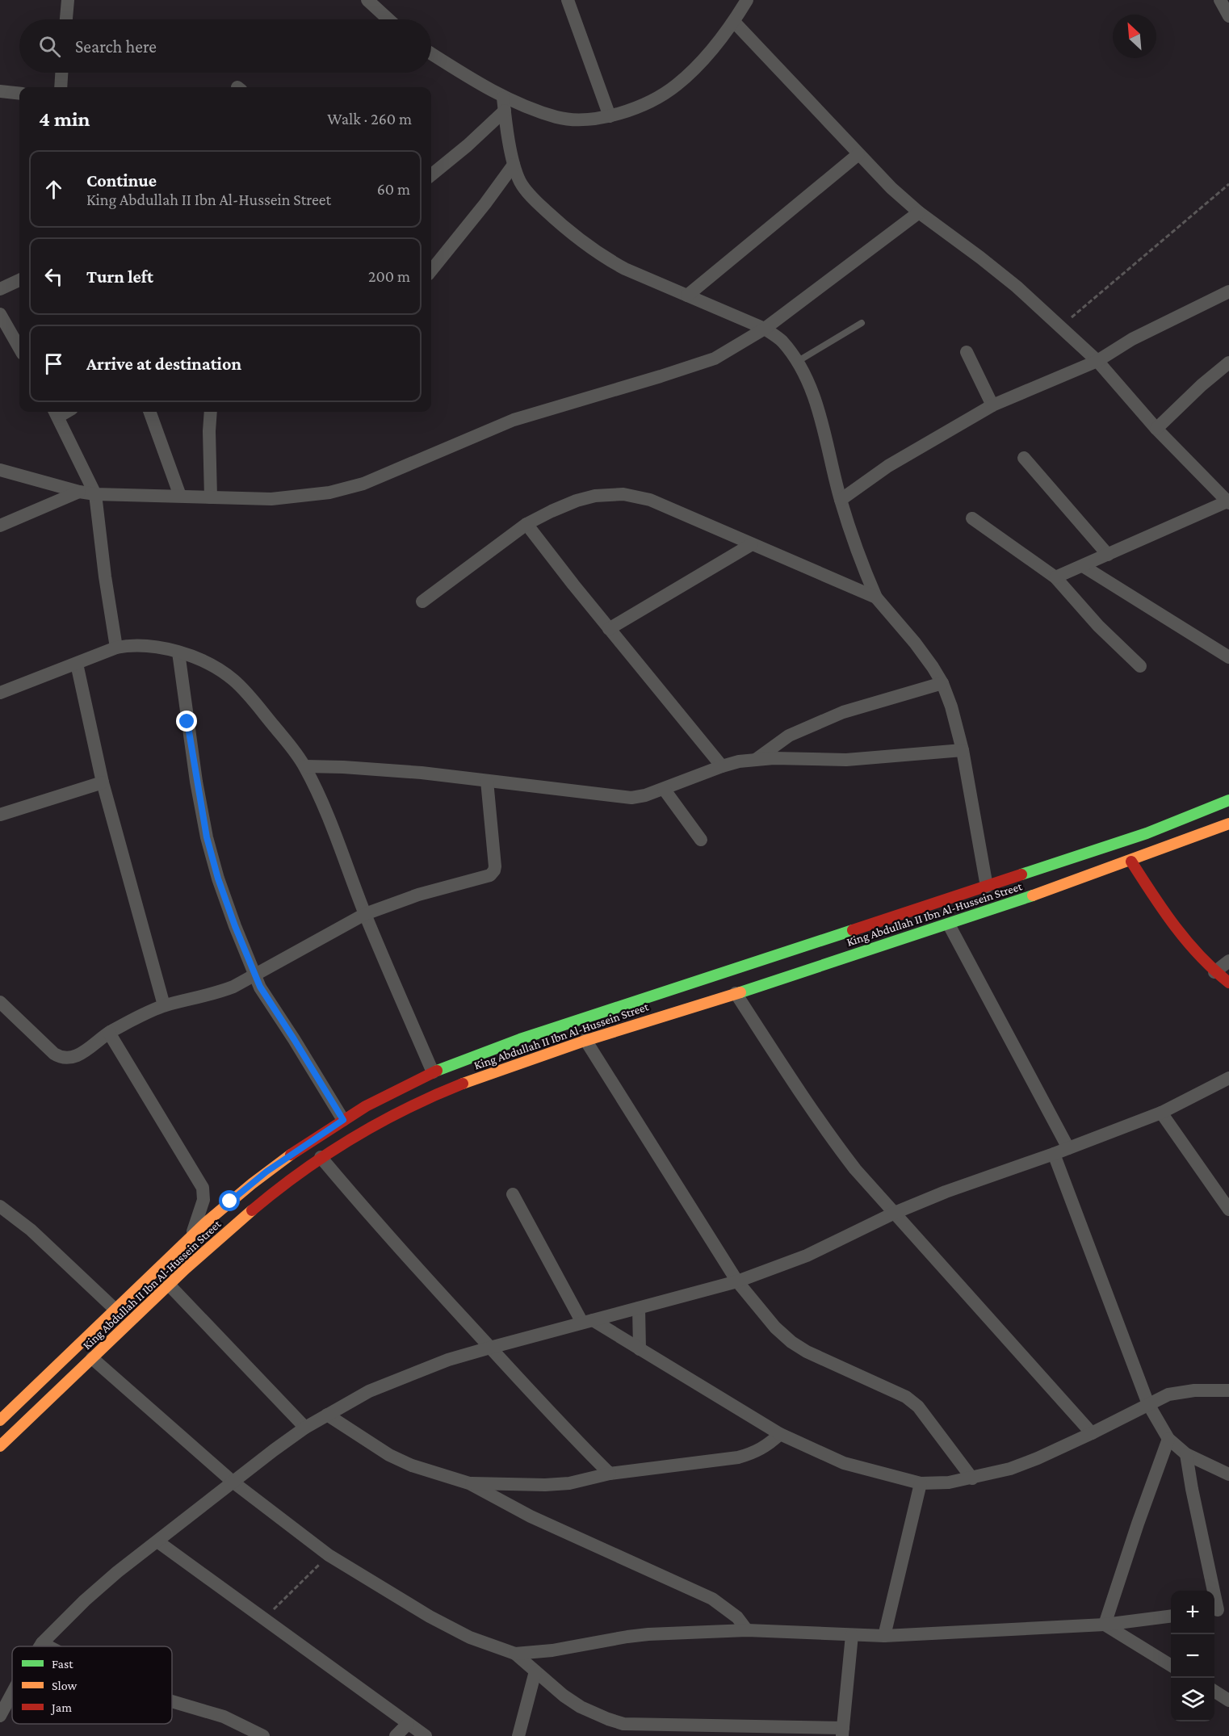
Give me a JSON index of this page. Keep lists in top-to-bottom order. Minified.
{"streets":{"main road":["King Abdullah II Ibn Al-Hussein Street"]},"legend":["Fast","Slow","Jam"],"north":"top left","page":{"search":"Search here","heading":["4 min","Walk · 260 m"],"list":[["Continue","King Abdullah II Ibn Al-Hussein Street","60 m"],["Turn left","200 m"],"Arrive at destination"],"map_buttons":["+","−"]}}
